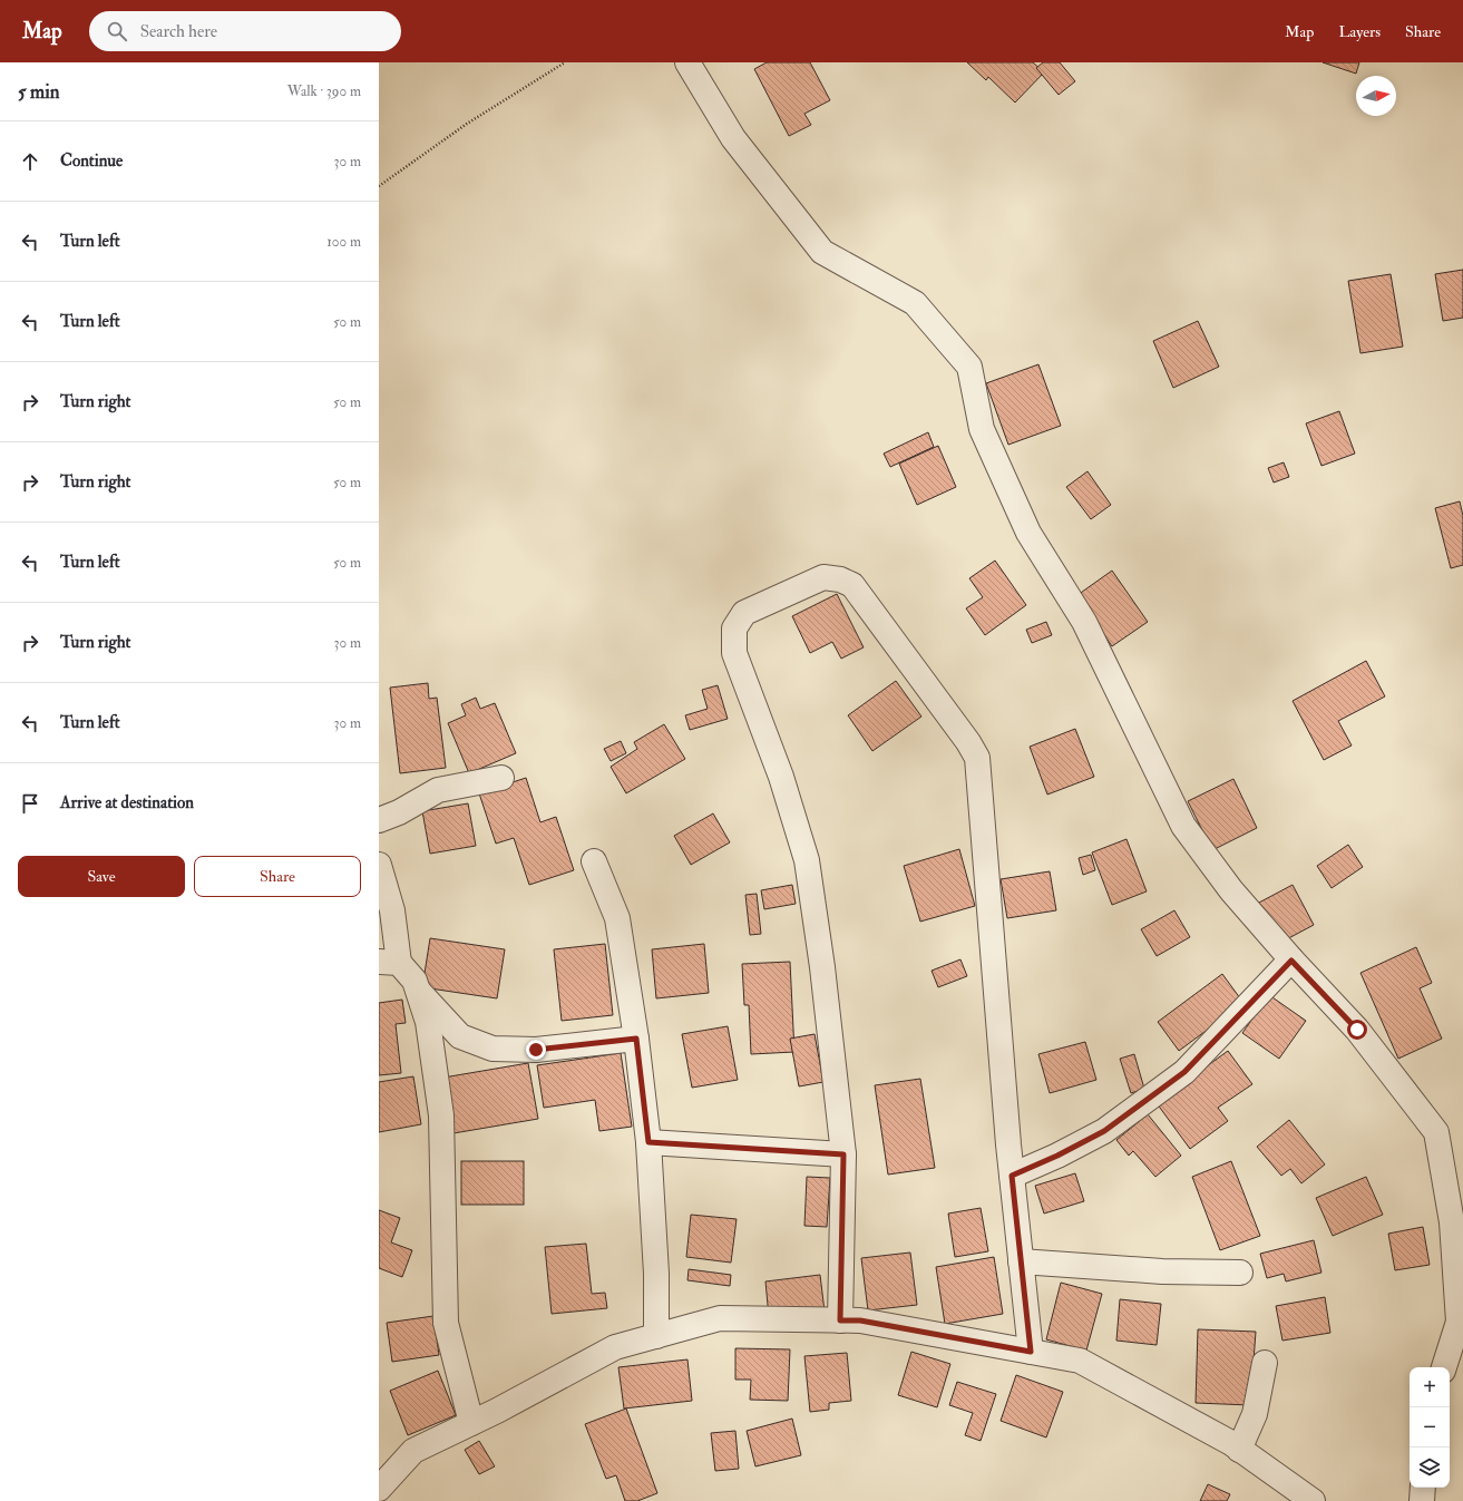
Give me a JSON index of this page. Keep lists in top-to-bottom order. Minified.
{"north":"right","page":{"header":"Map","search":"Search here","nav":["Map","Layers","Share"],"heading":["5 min","Walk · 390 m"],"list":[["Continue","30 m"],["Turn left","100 m"],["Turn left","50 m"],["Turn right","50 m"],["Turn right","50 m"],["Turn left","50 m"],["Turn right","30 m"],["Turn left","30 m"],"Arrive at destination"],"buttons":["Save","Share"],"map_buttons":["+","−"]}}
